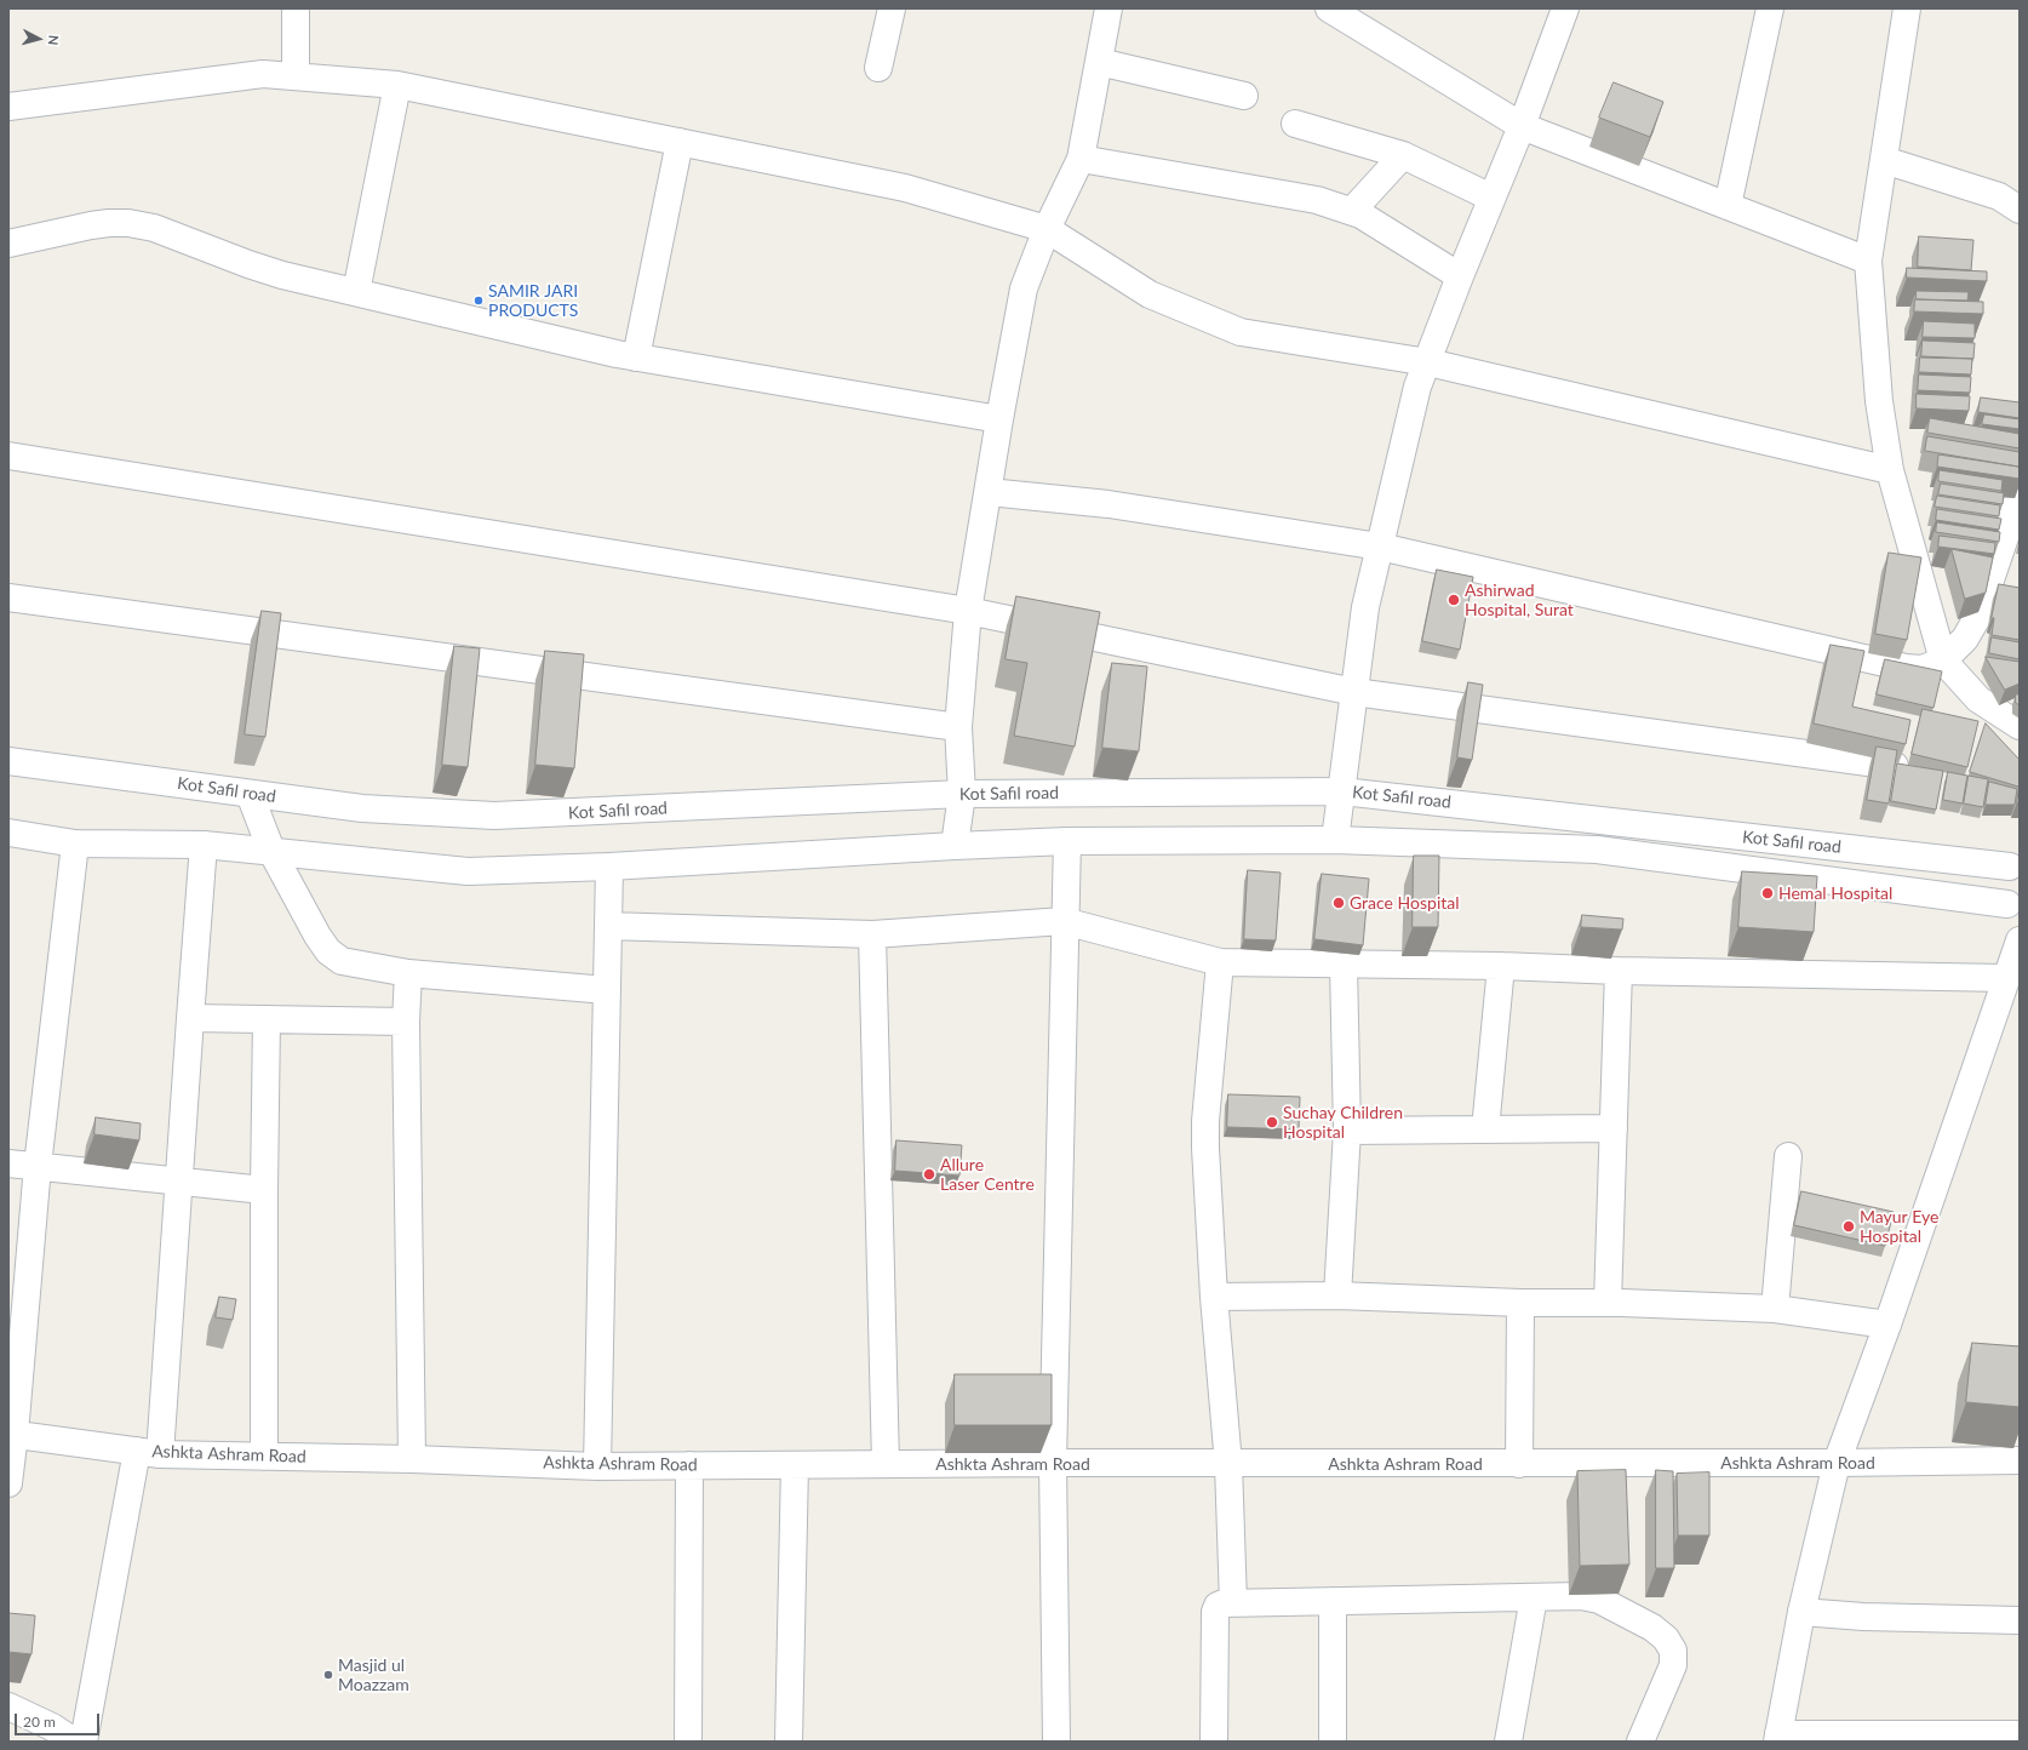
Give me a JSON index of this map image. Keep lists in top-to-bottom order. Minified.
{"streets":{"street":["Kot Safil road","Ashkta Ashram Road"]},"places":["SAMIR JARI PRODUCTS","Ashirwad Hospital, Surat","Hemal Hospital","Grace Hospital","Suchay Children Hospital","Allure Laser Centre","Mayur Eye Hospital","Masjid ul Moazzam"],"scale_bar":"20 m","north":"right"}
